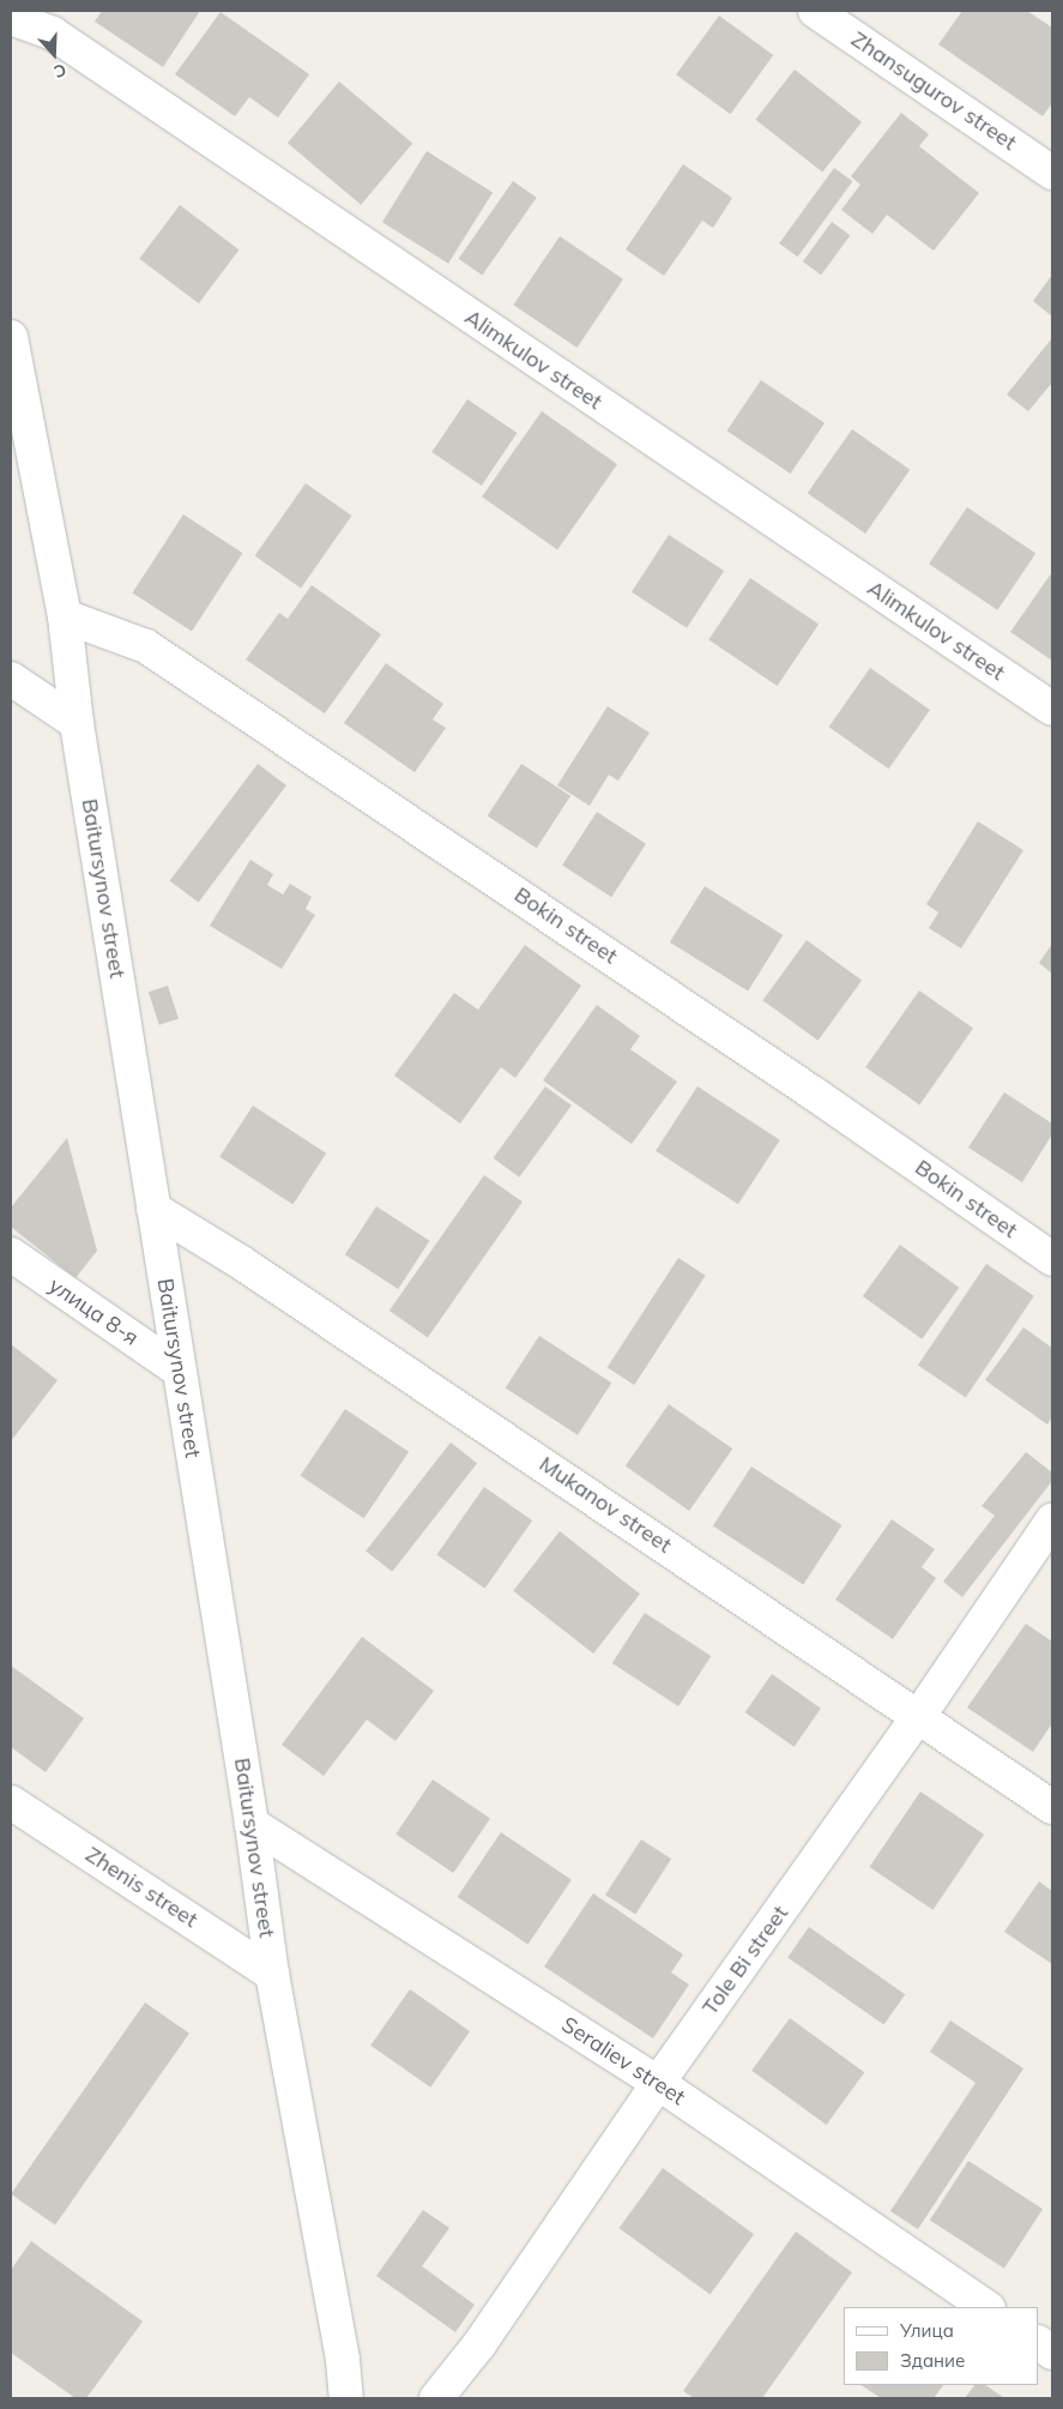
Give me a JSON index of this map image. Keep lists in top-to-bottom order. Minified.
{"streets":{"street":["Zhansugurov street","Alimkulov street","Baitursynov street","Bokin street","улица 8-я","Mukanov street","Zhenis street","Tole Bi street","Seraliev street"]},"crossings":[["Baitursynov street","Bokin street"],["Baitursynov street","улица 8-я"],["Baitursynov street","Mukanov street"],["Baitursynov street","Zhenis street"],["Baitursynov street","Seraliev street"],["Mukanov street","Tole Bi street"],["Tole Bi street","Seraliev street"]],"legend":["Улица","Здание"],"north":"bottom"}
